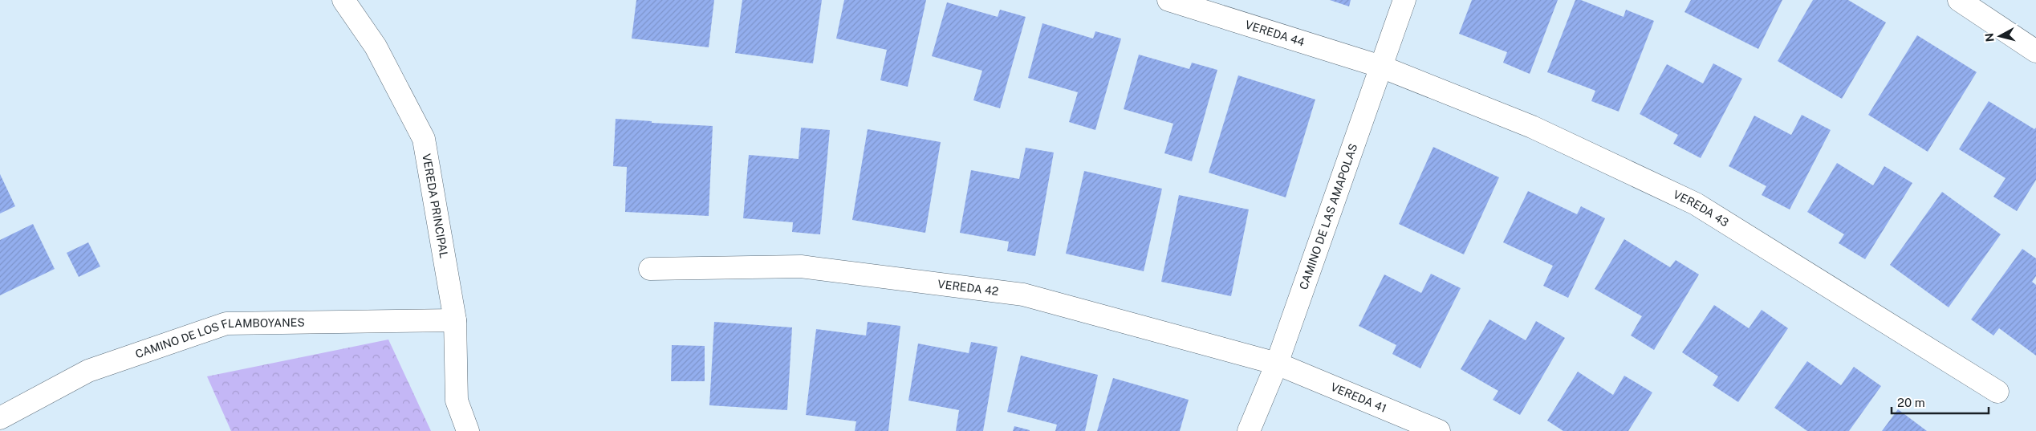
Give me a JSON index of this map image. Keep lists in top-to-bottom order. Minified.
{"streets":{"street":["VEREDA 44","VEREDA PRINCIPAL","VEREDA 43","CAMINO DE LAS AMAPOLAS","VEREDA 42","CAMINO DE LOS FLAMBOYANES","VEREDA 41"]},"crossings":[["VEREDA 44","VEREDA 43"],["VEREDA 44","CAMINO DE LAS AMAPOLAS"],["VEREDA PRINCIPAL","CAMINO DE LOS FLAMBOYANES"],["VEREDA 43","CAMINO DE LAS AMAPOLAS"],["CAMINO DE LAS AMAPOLAS","VEREDA 42"],["CAMINO DE LAS AMAPOLAS","VEREDA 41"],["VEREDA 42","VEREDA 41"]],"scale_bar":"20 m","north":"left"}
